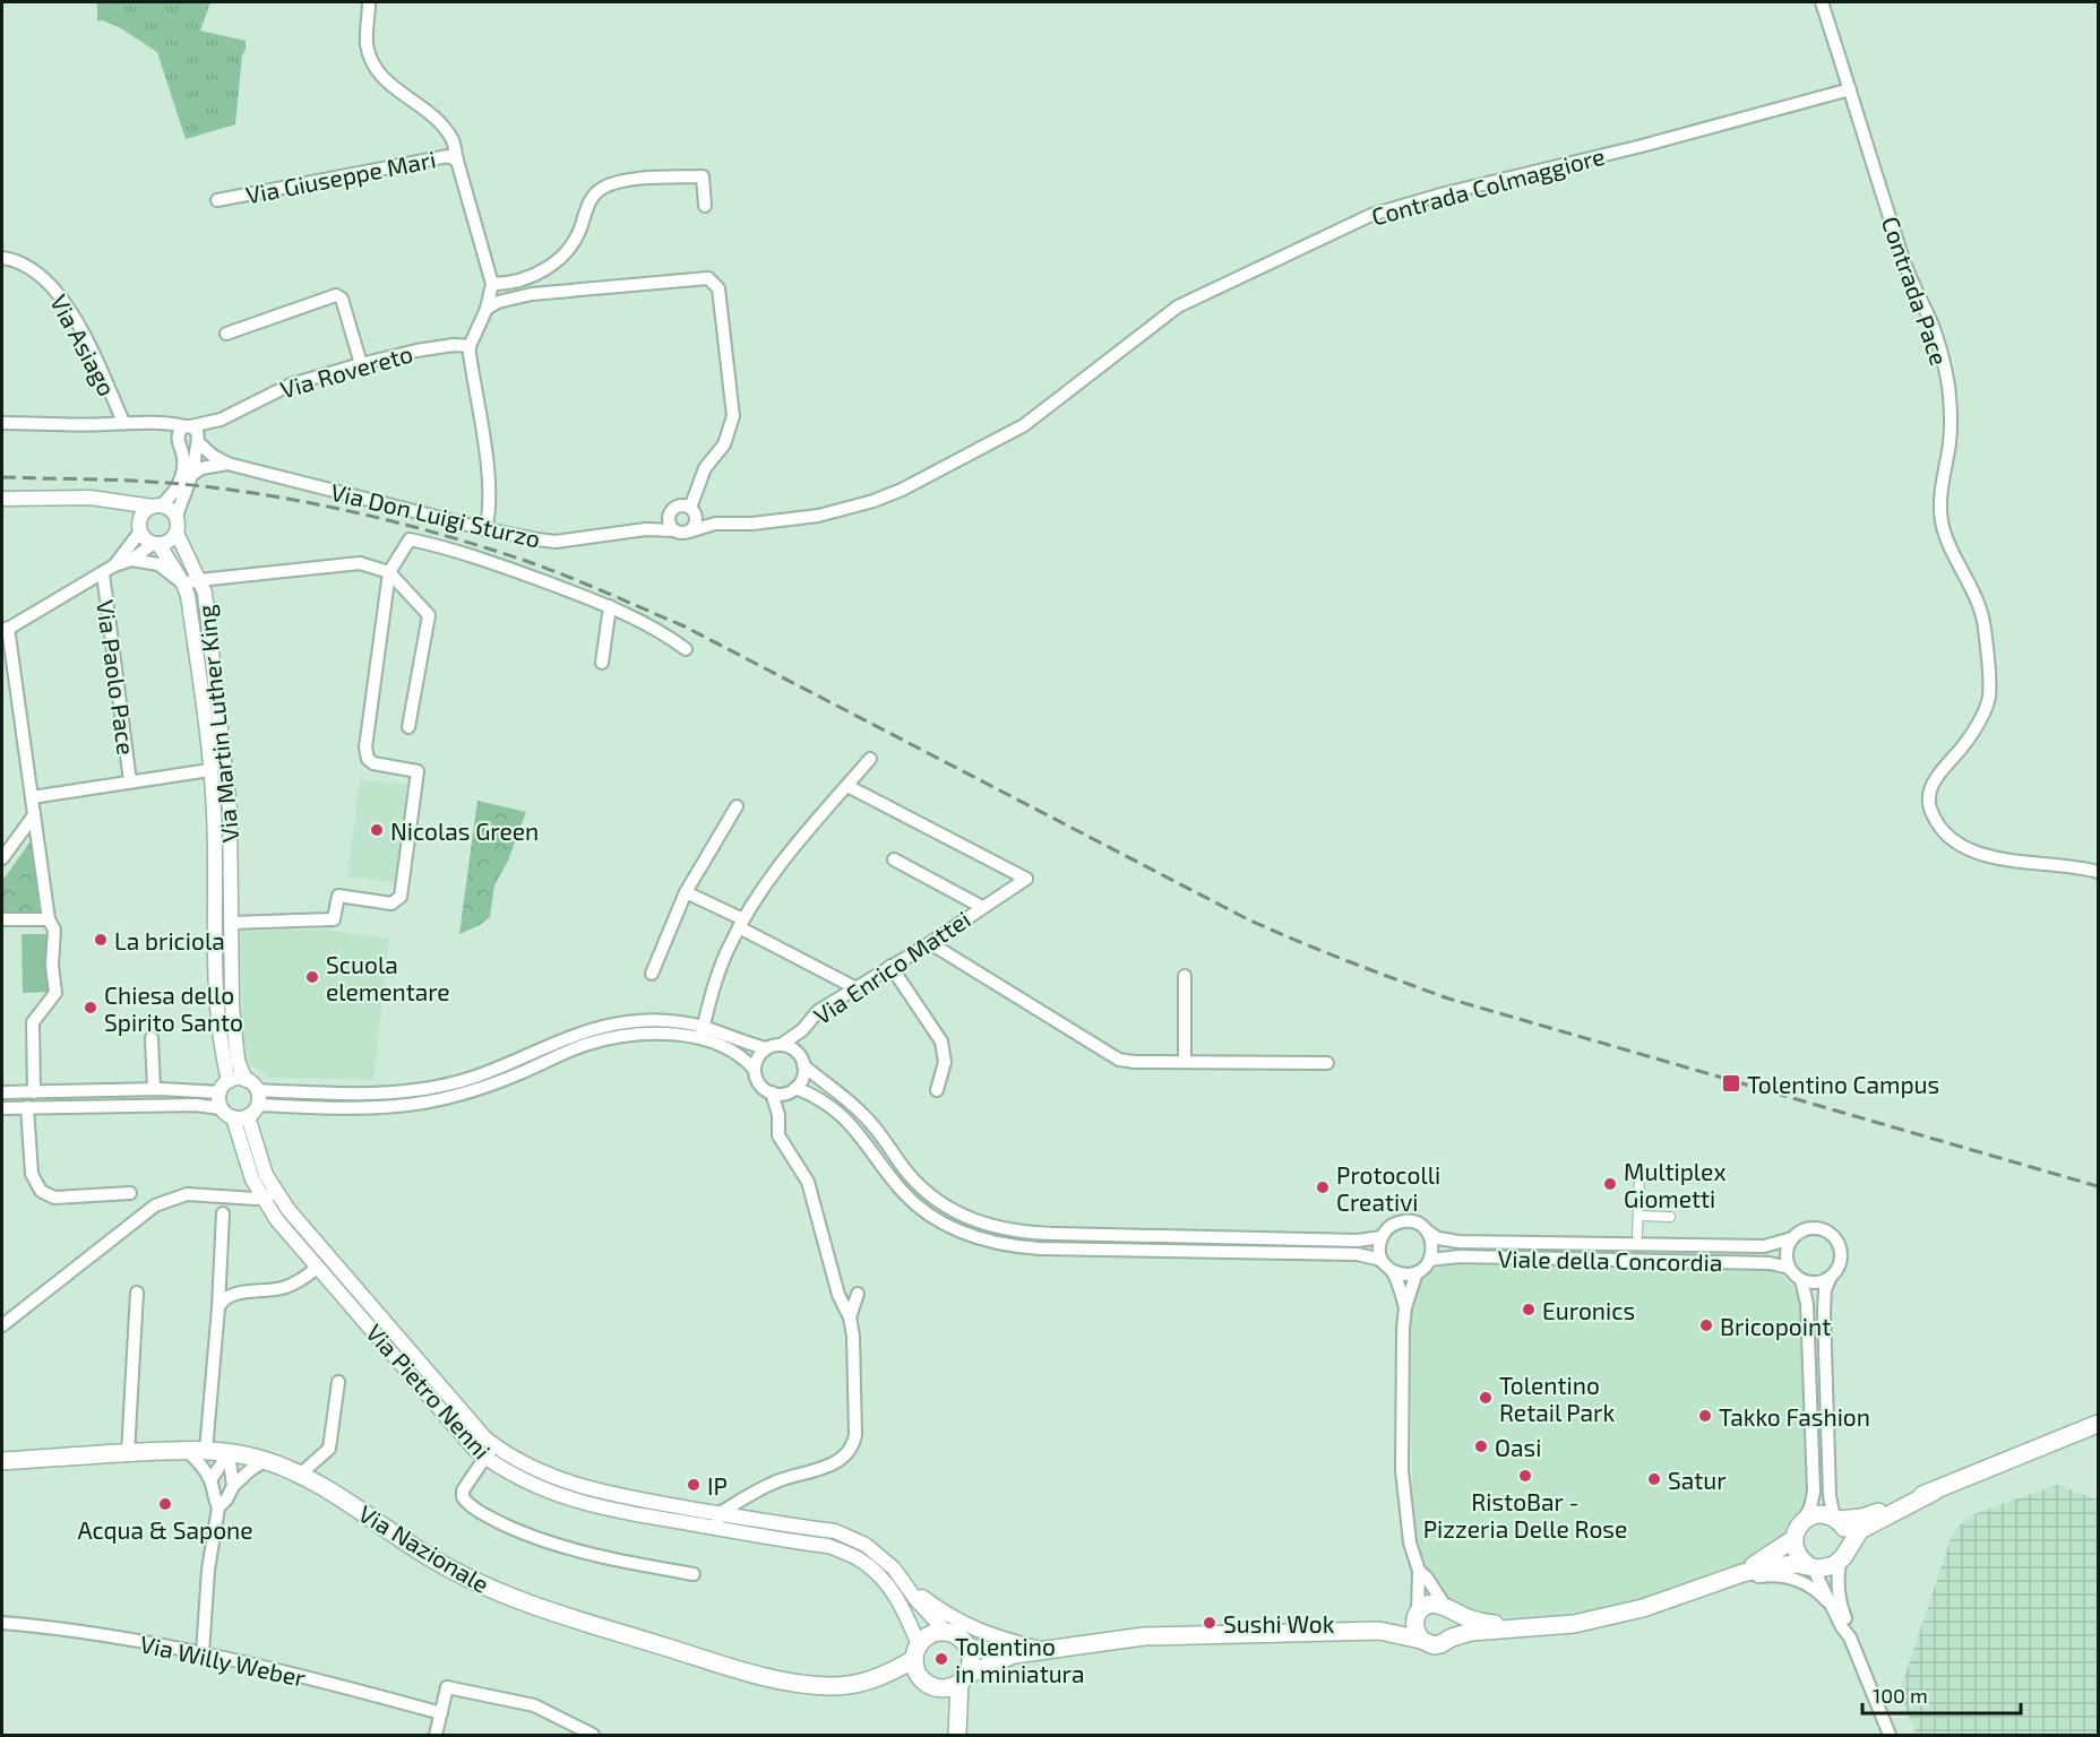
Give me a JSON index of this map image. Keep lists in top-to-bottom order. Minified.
{"streets":{"main road":["Via Nazionale"],"street":["Via Giuseppe Mari","Contrada Colmaggiore","Contrada Pace","Via Asiago","Via Rovereto","Via Don Luigi Sturzo","Via Paolo Pace","Via Martin Luther King","Via Enrico Mattei","Viale della Concordia","Via Pietro Nenni","Via Willy Weber"]},"crossings":[["Contrada Colmaggiore","Contrada Pace"],["Contrada Colmaggiore","Via Don Luigi Sturzo"],["Via Martin Luther King","Via Pietro Nenni"],["Via Pietro Nenni","Via Nazionale"]],"places":{"other":["Nicolas Green","La briciola","Scuola elementare","Chiesa dello Spirito Santo","Multiplex Giometti","Protocolli Creativi","Euronics","Bricopoint","Tolentino Retail Park","Takko Fashion","Oasi","RistoBar - Pizzeria Delle Rose","Satur","IP","Acqua & Sapone","Sushi Wok","Tolentino in miniatura"],"transit":["Tolentino Campus"]},"scale_bar":"100 m"}
